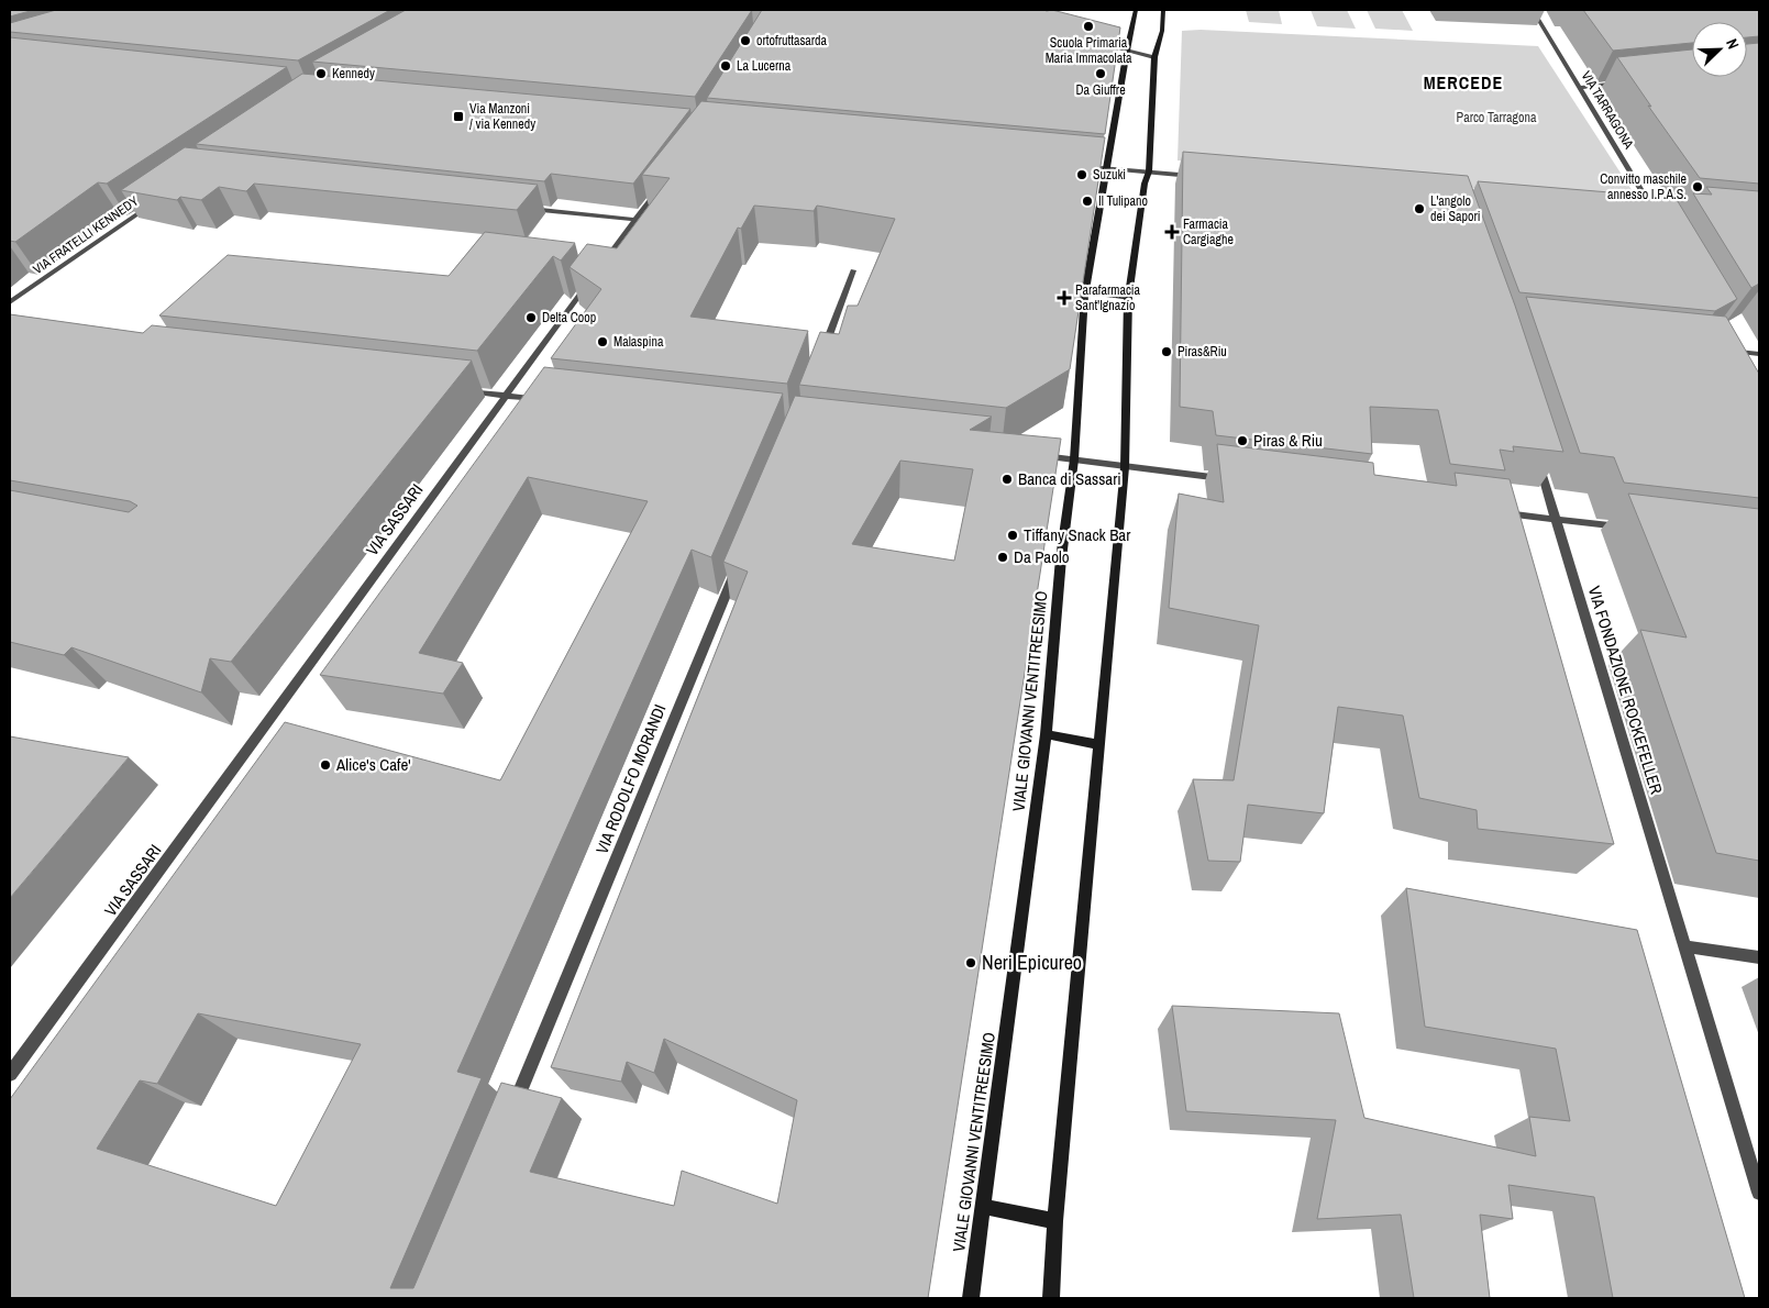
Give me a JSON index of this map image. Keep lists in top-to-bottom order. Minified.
{"streets":{"main road":["VIALE GIOVANNI VENTITREESIMO"],"street":["VIA TARRAGONA","VIA FRATELLI KENNEDY","VIA SASSARI","VIA FONDAZIONE ROCKEFELLER","VIA RODOLFO MORANDI"]},"districts":["MERCEDE"],"parks":["Parco Tarragona"],"places":{"other":["Scuola Primaria Maria Immacolata","ortofruttasarda","La Lucerna","Kennedy","Da Giuffre","Suzuki","Convitto maschile annesso I.P.A.S.","Il Tulipano","L'angolo dei Sapori","Delta Coop","Malaspina","Piras&Riu","Piras & Riu","Banca di Sassari","Tiffany Snack Bar","Da Paolo","Alice's Cafe'","Neri Epicureo"],"transit":["Via Manzoni / via Kennedy"],"health":["Farmacia Cargiaghe","Parafarmacia Sant'Ignazío"]},"north":"top right"}
